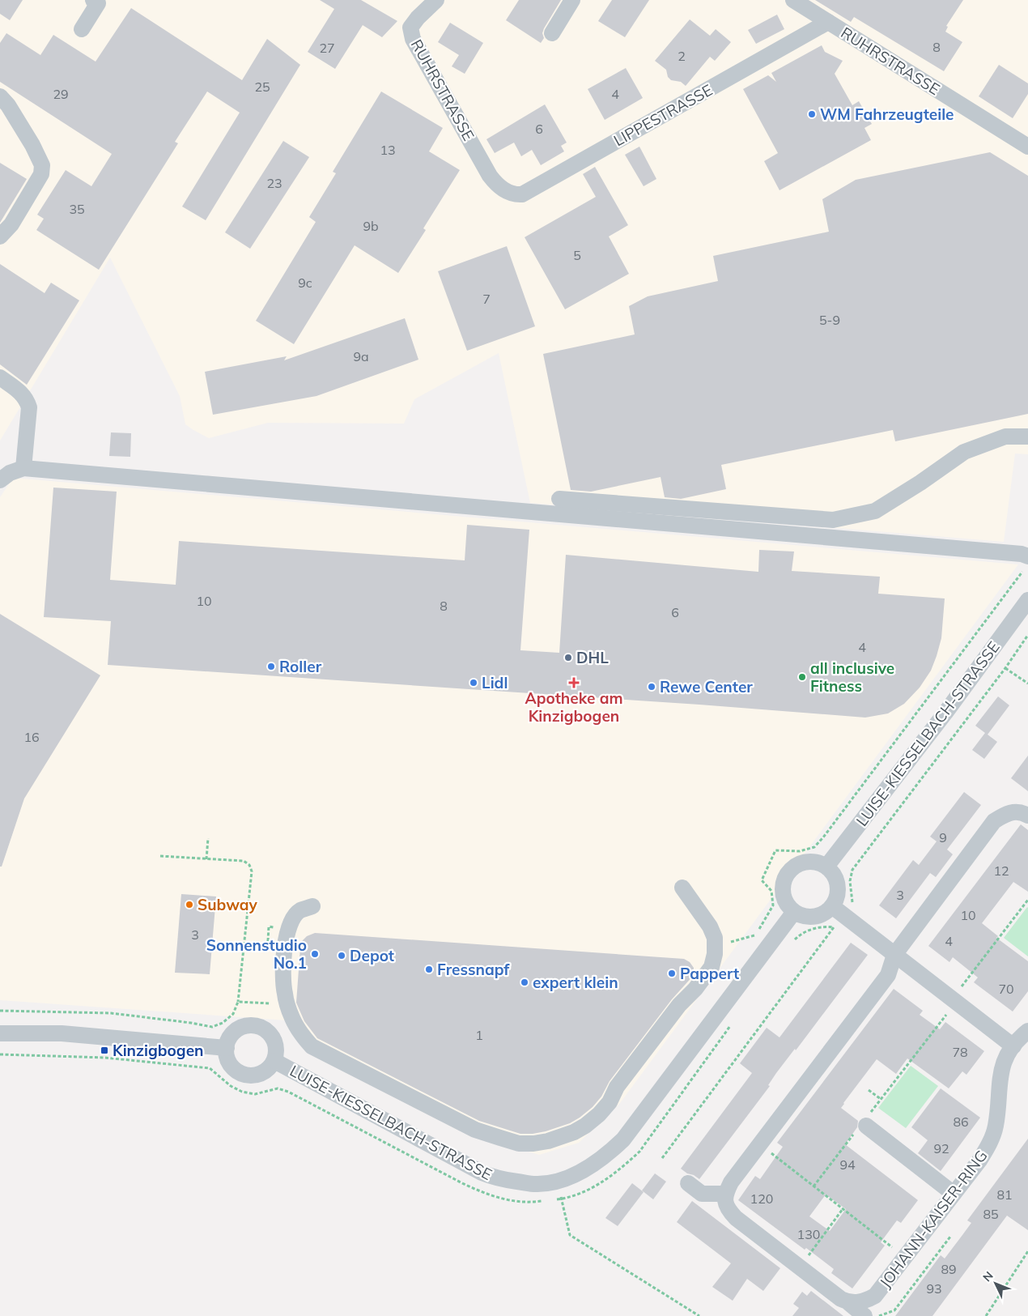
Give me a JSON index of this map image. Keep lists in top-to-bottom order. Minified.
{"streets":{"street":["RUHRSTRASSE","LIPPESTRASSE","LUISE-KIESSELBACH-STRASSE","JOHANN-KAISER-RING"]},"crossings":[["RUHRSTRASSE","LIPPESTRASSE"]],"places":{"other":["WM Fahrzeugteile","DHL","Roller","all inclusive Fitness","Lidl","Rewe Center","Subway","Sonnenstudio No.1","Depot","Fressnapf","Pappert","expert klein"],"health":["Apotheke am Kinzigbogen"],"transit":["Kinzigbogen"]},"house_numbers":["8","27","2","25","29","4","6","13","23","35","9b","5","9c","7","5-9","9a","10","8","6","4","16","9","12","3","10","3","4","70","1","78","86","92","94","81","120","85","130","89","93"],"north":"top left"}
